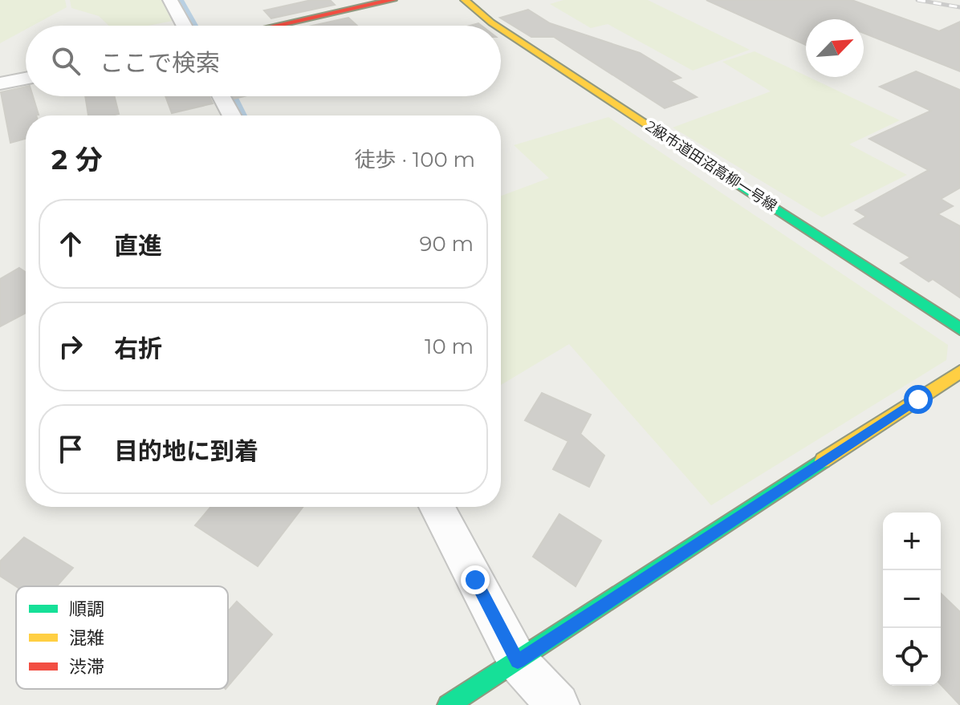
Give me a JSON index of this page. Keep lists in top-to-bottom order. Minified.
{"streets":{"street":["2級市道田沼高柳一号線"]},"legend":["順調","混雑","渋滞"],"north":"top right","page":{"search":"ここで検索","heading":["2 分","徒歩 · 100 m"],"list":[["直進","90 m"],["右折","10 m"],"目的地に到着"],"map_buttons":["+","−"]}}
